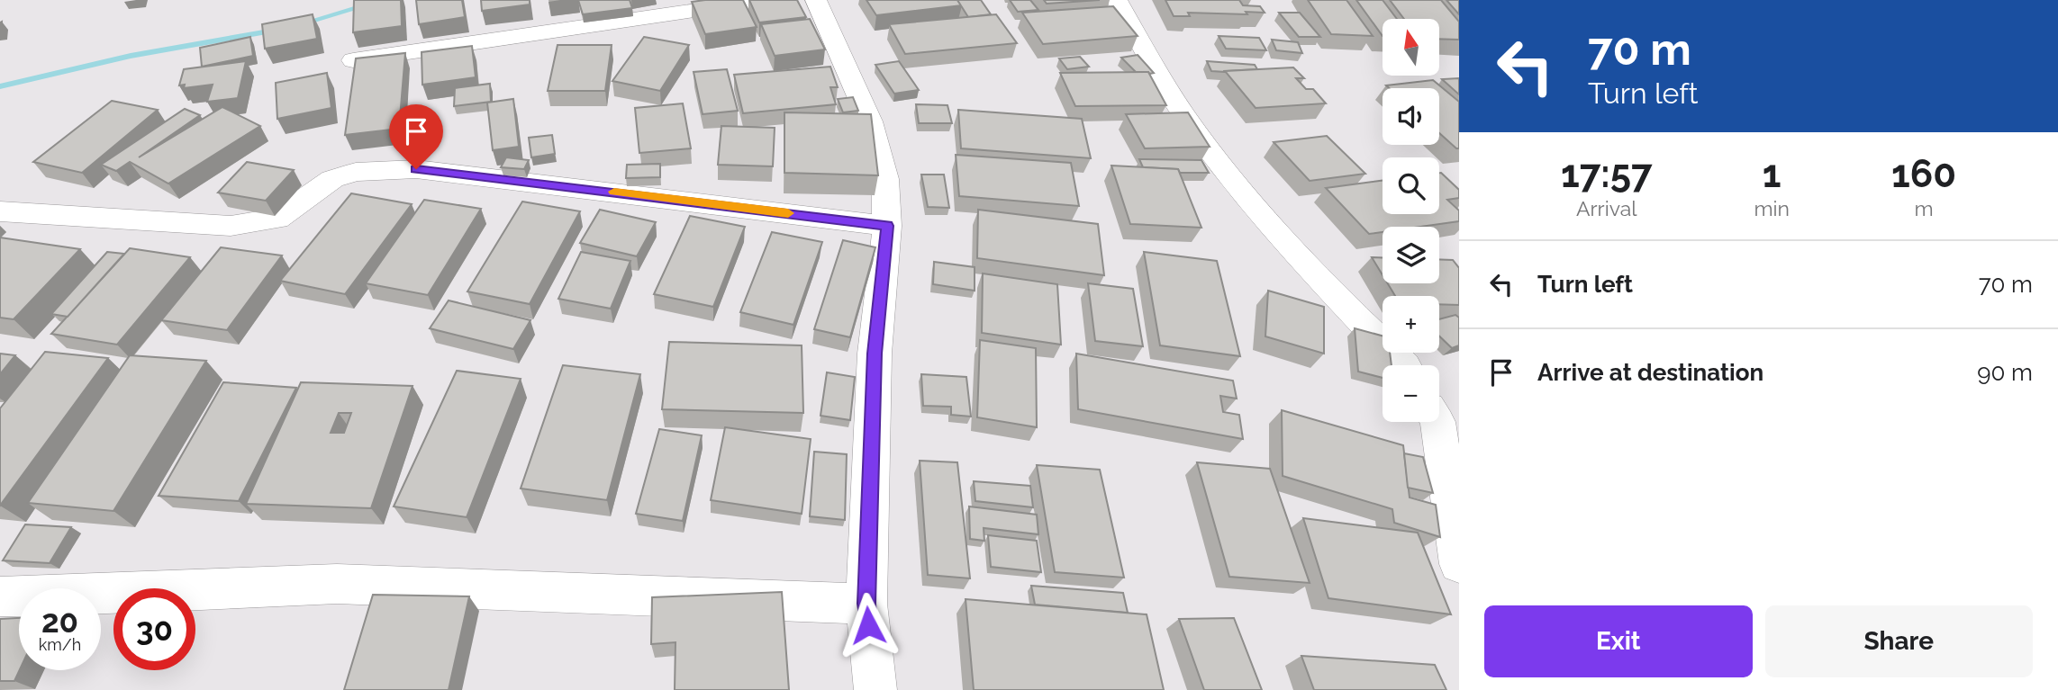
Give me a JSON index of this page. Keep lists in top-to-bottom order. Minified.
{"north":"top","page":{"turn":["70 m","Turn left"],"map_buttons":["+","−"],"eta":["17:57","Arrival","1","min","160","m"],"list":[{"name":"Turn left","value":"70 m"},{"name":"Arrive at destination","value":"90 m"}],"speed":"20 km/h","limit":"30","buttons":["Exit","Share"]}}
